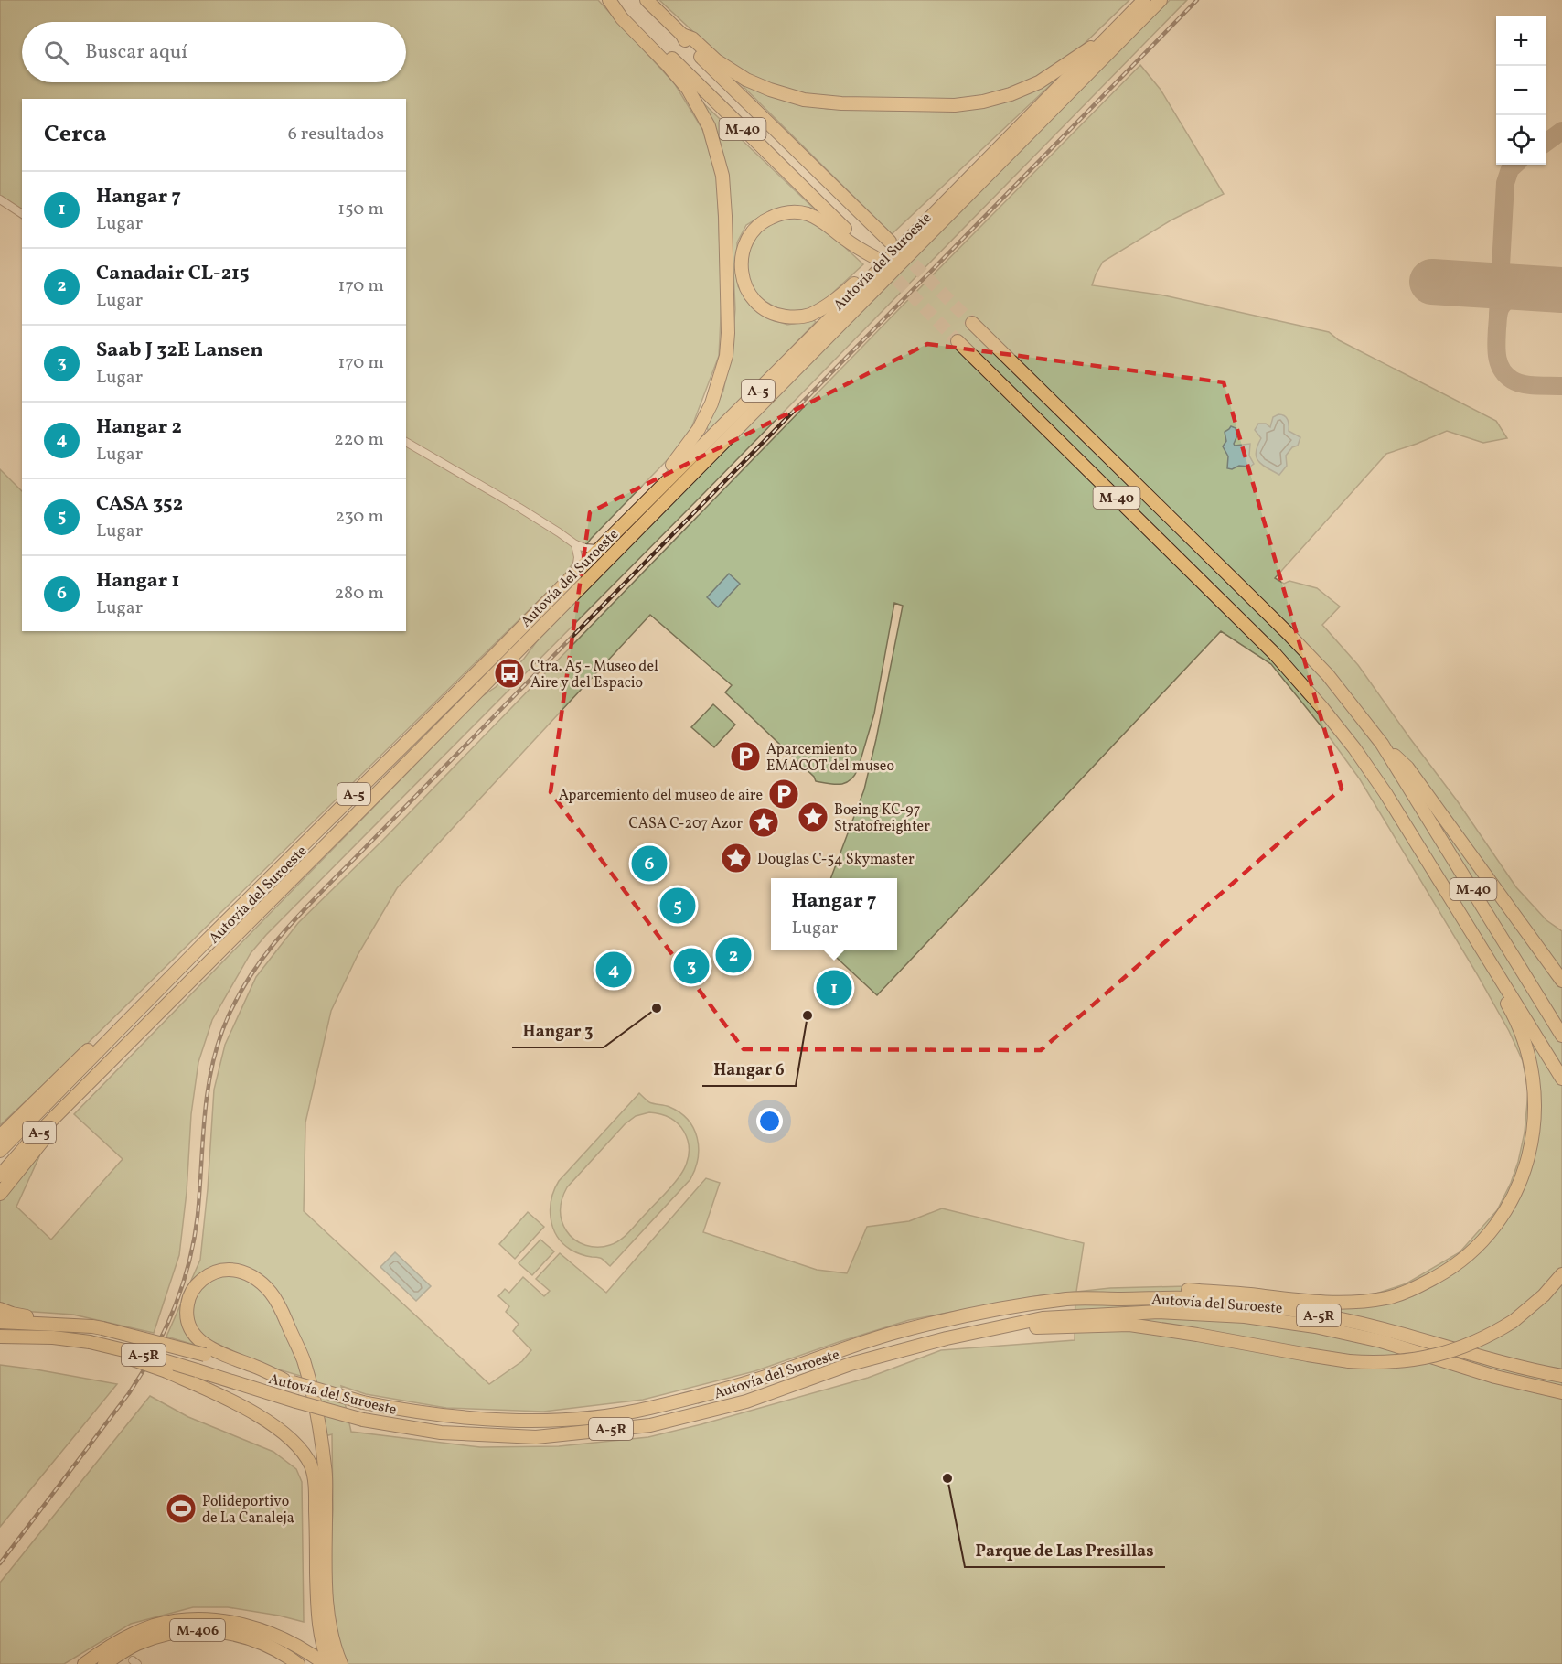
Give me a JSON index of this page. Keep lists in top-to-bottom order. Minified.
{"streets":{"highway":["M-40","Autovía del Suroeste","A-5","A-5R","M-406"]},"crossings":[["M-40","Autovía del Suroeste"]],"places":{"bus stop":["Ctra. A5 - Museo del Aire y del Espacio"],"parking":["Aparcemiento EMACOT del museo","Aparcemiento del museo de aire"],"place":["Boeing KC-97 Stratofreighter","CASA C-207 Azor","Douglas C-54 Skymaster"],"other":["Hangar 3","Hangar 6","Parque de Las Presillas"],"sports":["Polideportivo de La Canaleja"]},"page":{"map_buttons":["+","−"],"search":"Buscar aquí","heading":["Cerca","6 resultados"],"list":[{"mark":"1","name":"Hangar 7","note":"Lugar","value":"150 m"},{"mark":"2","name":"Canadair CL-215","note":"Lugar","value":"170 m"},{"mark":"3","name":"Saab J 32E Lansen","note":"Lugar","value":"170 m"},{"mark":"4","name":"Hangar 2","note":"Lugar","value":"220 m"},{"mark":"5","name":"CASA 352","note":"Lugar","value":"230 m"},{"mark":"6","name":"Hangar 1","note":"Lugar","value":"280 m"}],"pins":["6","5","2","3","4","1"],"popup":["Hangar 7","Lugar"]}}
